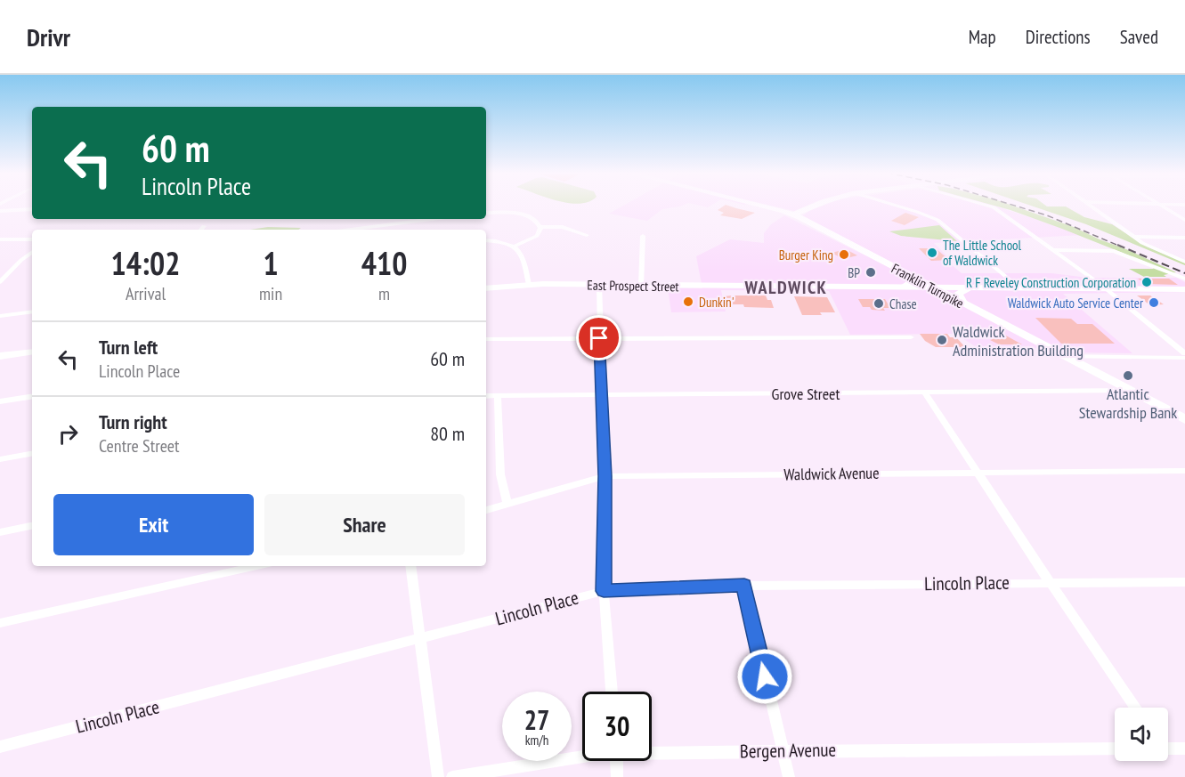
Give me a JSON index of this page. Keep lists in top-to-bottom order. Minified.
{"streets":{"main road":["Franklin Turnpike"],"street":["East Prospect Street","Grove Street","Waldwick Avenue","Lincoln Place","Bergen Avenue"]},"crossings":[["East Prospect Street","Franklin Turnpike"],["Franklin Turnpike","Grove Street"]],"districts":["WALDWICK"],"places":["The Little School of Waldwick","Burger King","BP","R F Reveley Construction Corporation","Dunkin'","Waldwick Auto Service Center","Chase","Waldwick Administration Building","Atlantic Stewardship Bank"],"page":{"header":"Drivr","nav":["Map","Directions","Saved"],"turn":["60 m","Lincoln Place"],"eta":["14:02","Arrival","1","min","410","m"],"list":[{"name":"Turn left","note":"Lincoln Place","value":"60 m"},{"name":"Turn right","note":"Centre Street","value":"80 m"}],"buttons":["Exit","Share"],"speed":"27 km/h","limit":"30"}}
